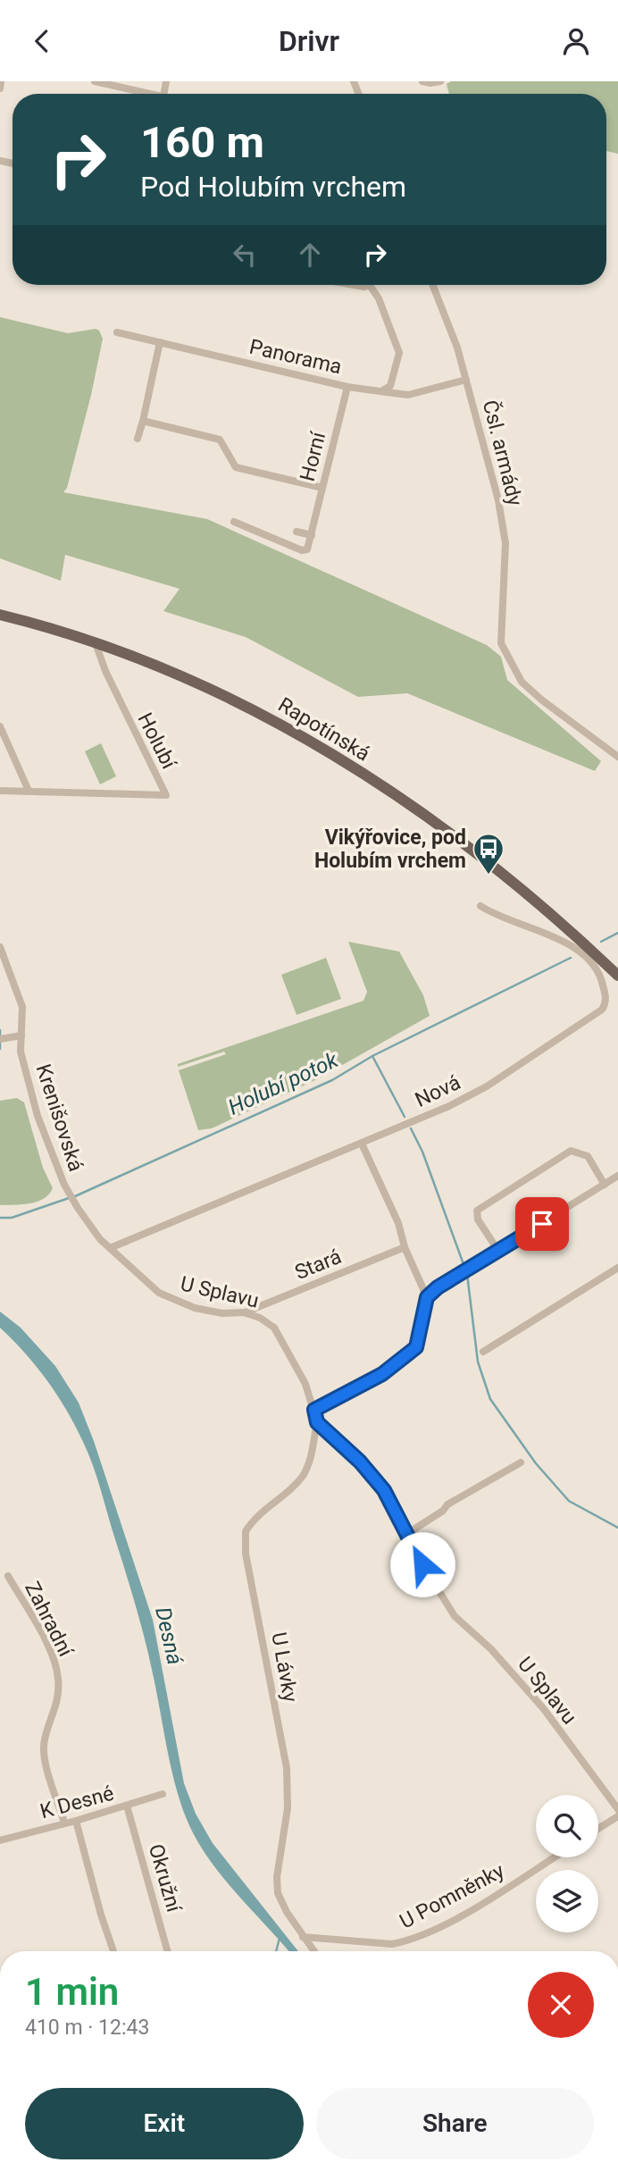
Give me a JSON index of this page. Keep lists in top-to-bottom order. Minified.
{"streets":{"main road":["Rapotínská"],"street":["Panorama","Čsl. armády","Horní","Holubí","Nová","Krenišovská","Stará","U Splavu","Zahradní","U Lávky","K Desné","Okružní","U Pomněnky"]},"crossings":[["Panorama","Čsl. armády"],["Panorama","Horní"],["Rapotínská","Holubí"],["Nová","U Splavu"],["Krenišovská","U Splavu"],["Stará","U Splavu"],["U Splavu","U Lávky"],["Zahradní","K Desné"],["U Lávky","U Pomněnky"],["K Desné","Okružní"]],"water":["Holubí potok","Desná"],"places":{"bus stop":["Vikýřovice, pod Holubím vrchem"]},"page":{"header":"Drivr","turn":["160 m","Pod Holubím vrchem"],"heading":["1 min","410 m · 12:43"],"buttons":["Exit","Share"]}}
